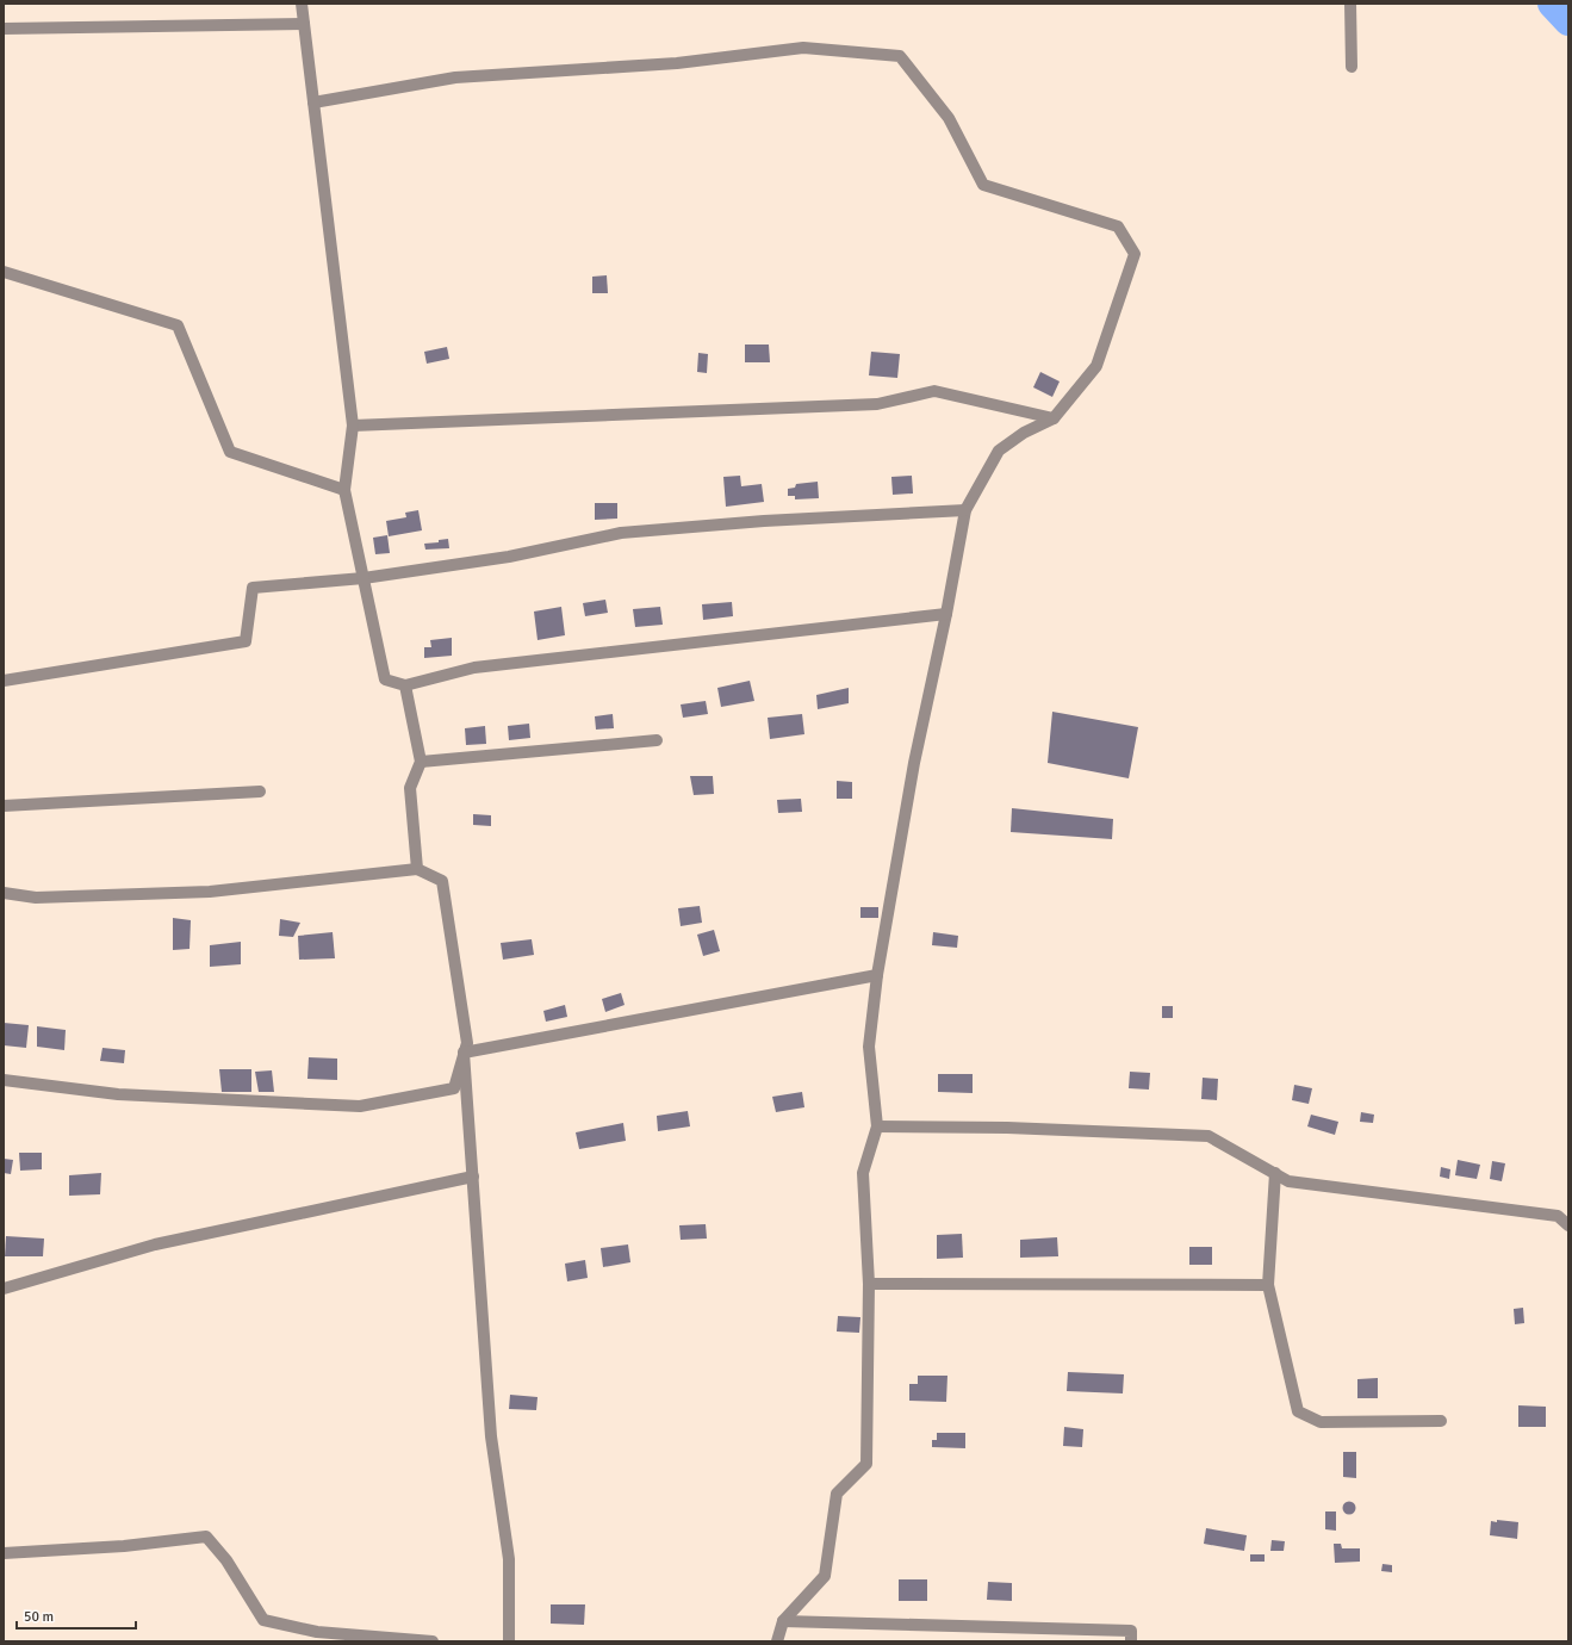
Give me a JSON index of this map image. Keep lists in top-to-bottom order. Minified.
{"scale_bar":"50 m"}
